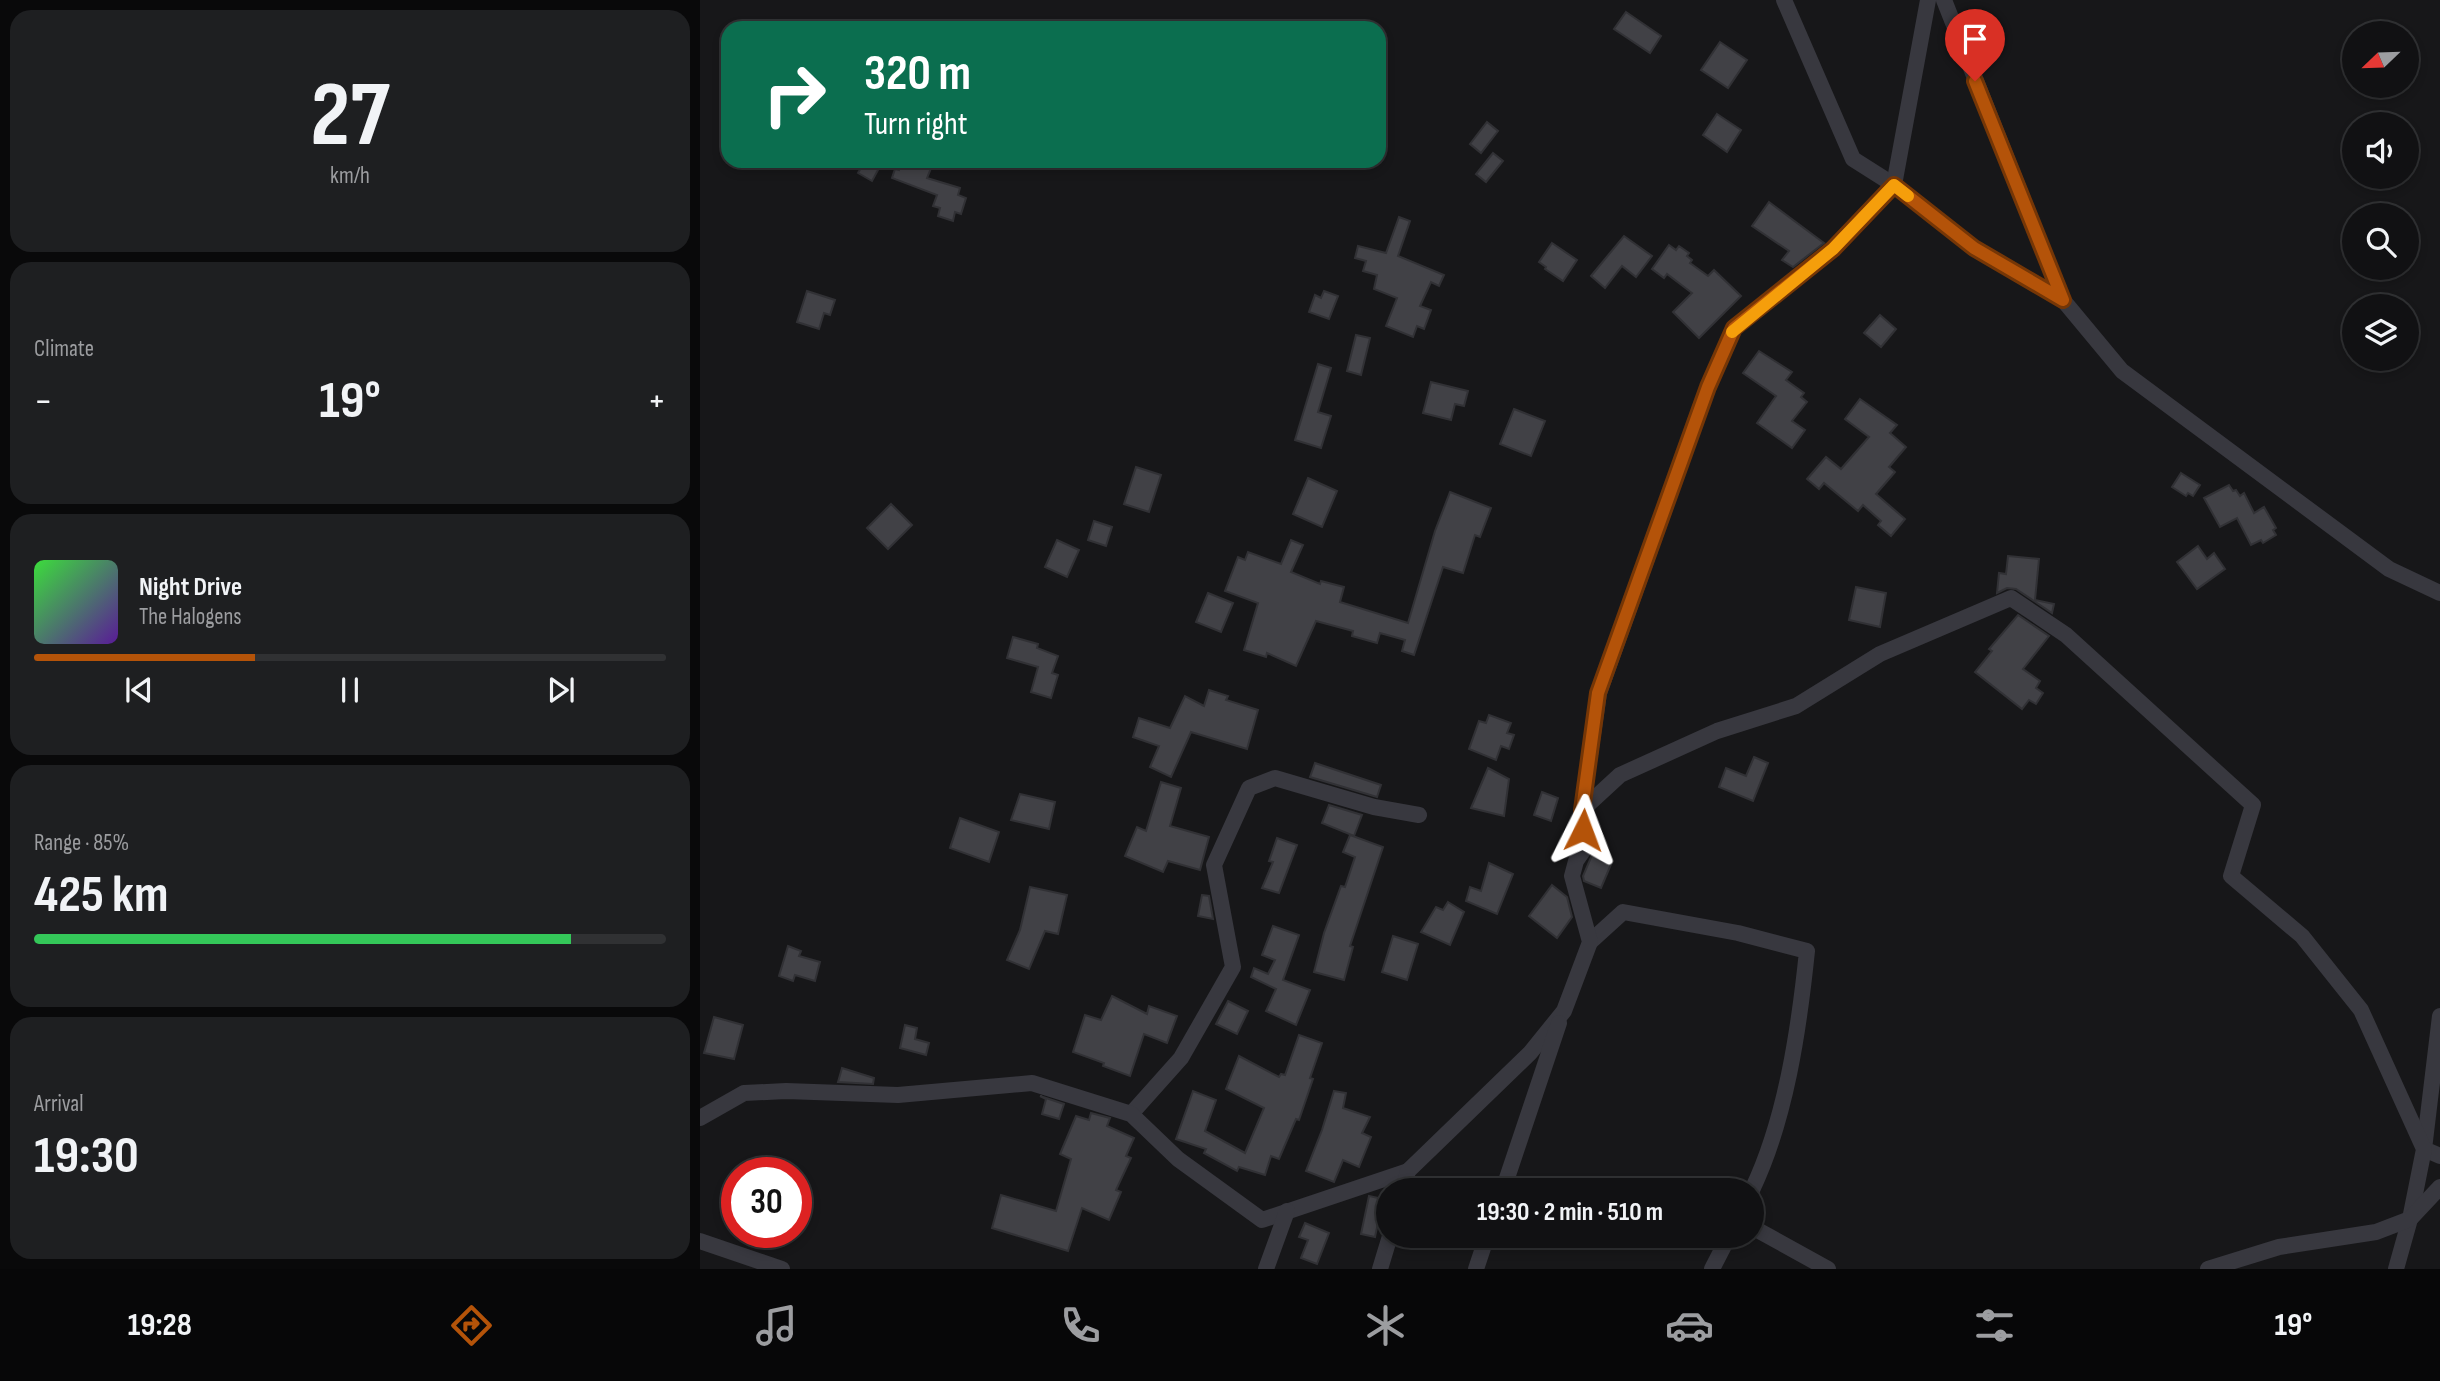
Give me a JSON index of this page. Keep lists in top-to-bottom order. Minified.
{"north":"bottom left","page":{"tile":[["27","km/h"],"Climate",["Range · 85%","425 km"],["Arrival","19:30"]],"turn":["320 m","Turn right"],"heat":["−","19°","+"],"song":["Night Drive","The Halogens"],"limit":"30","trip":"19:30 · 2 min · 510 m","tabs":["19:28","19°"]}}
